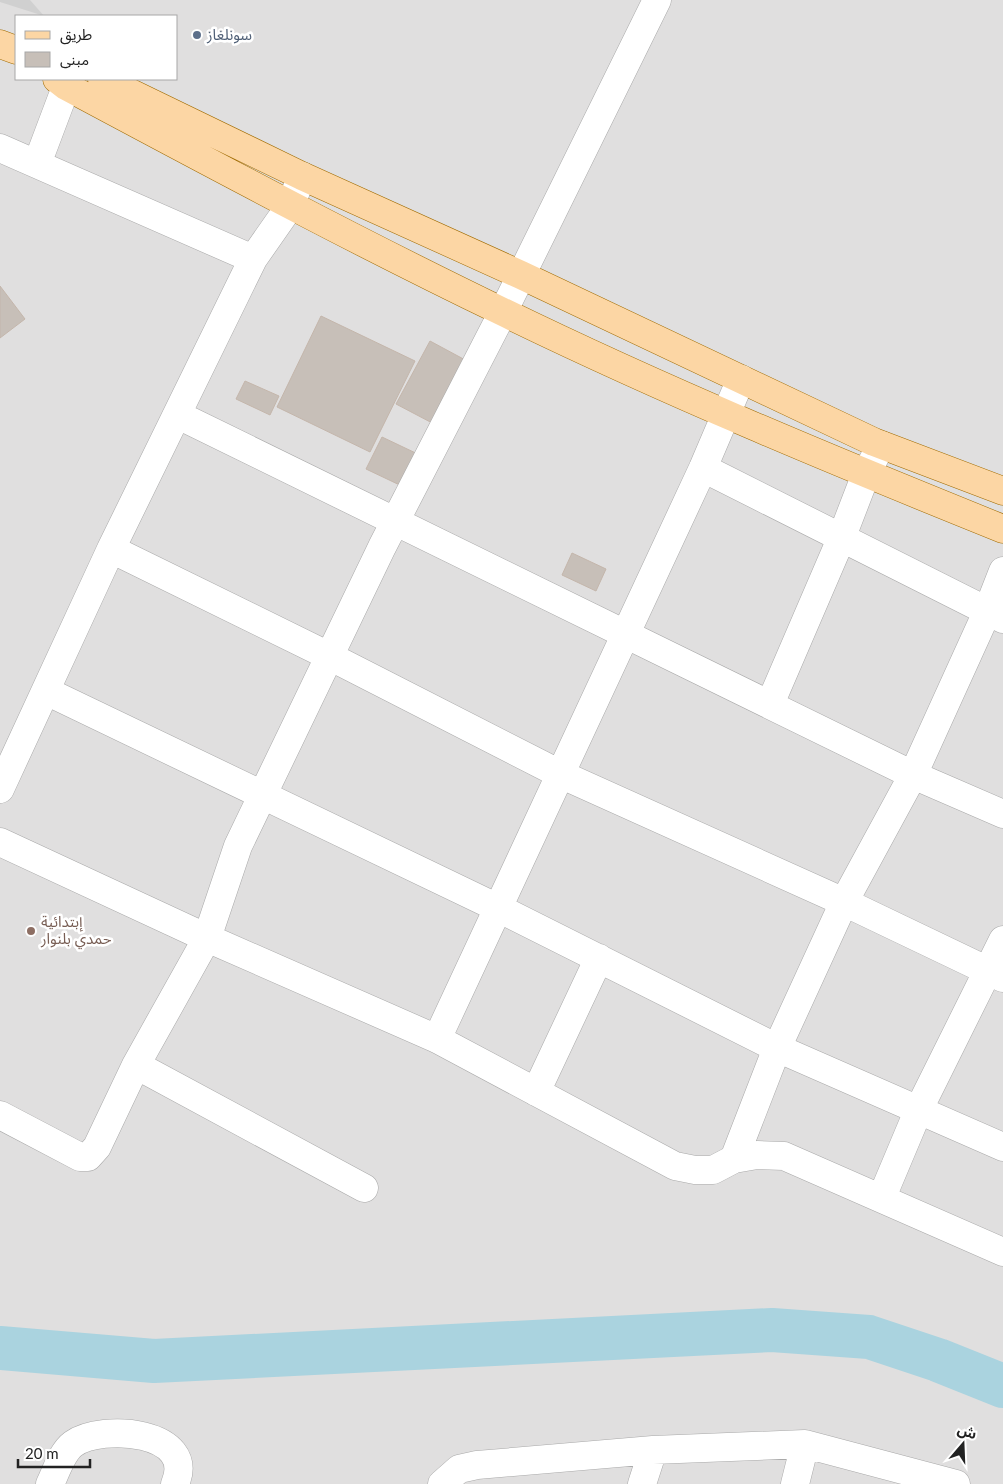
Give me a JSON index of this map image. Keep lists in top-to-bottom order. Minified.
{"places":["سونلغاز","إبتدائية حمدي بلنوار"],"legend":["طريق","مبنى"],"scale_bar":"20 m","north":"top"}
